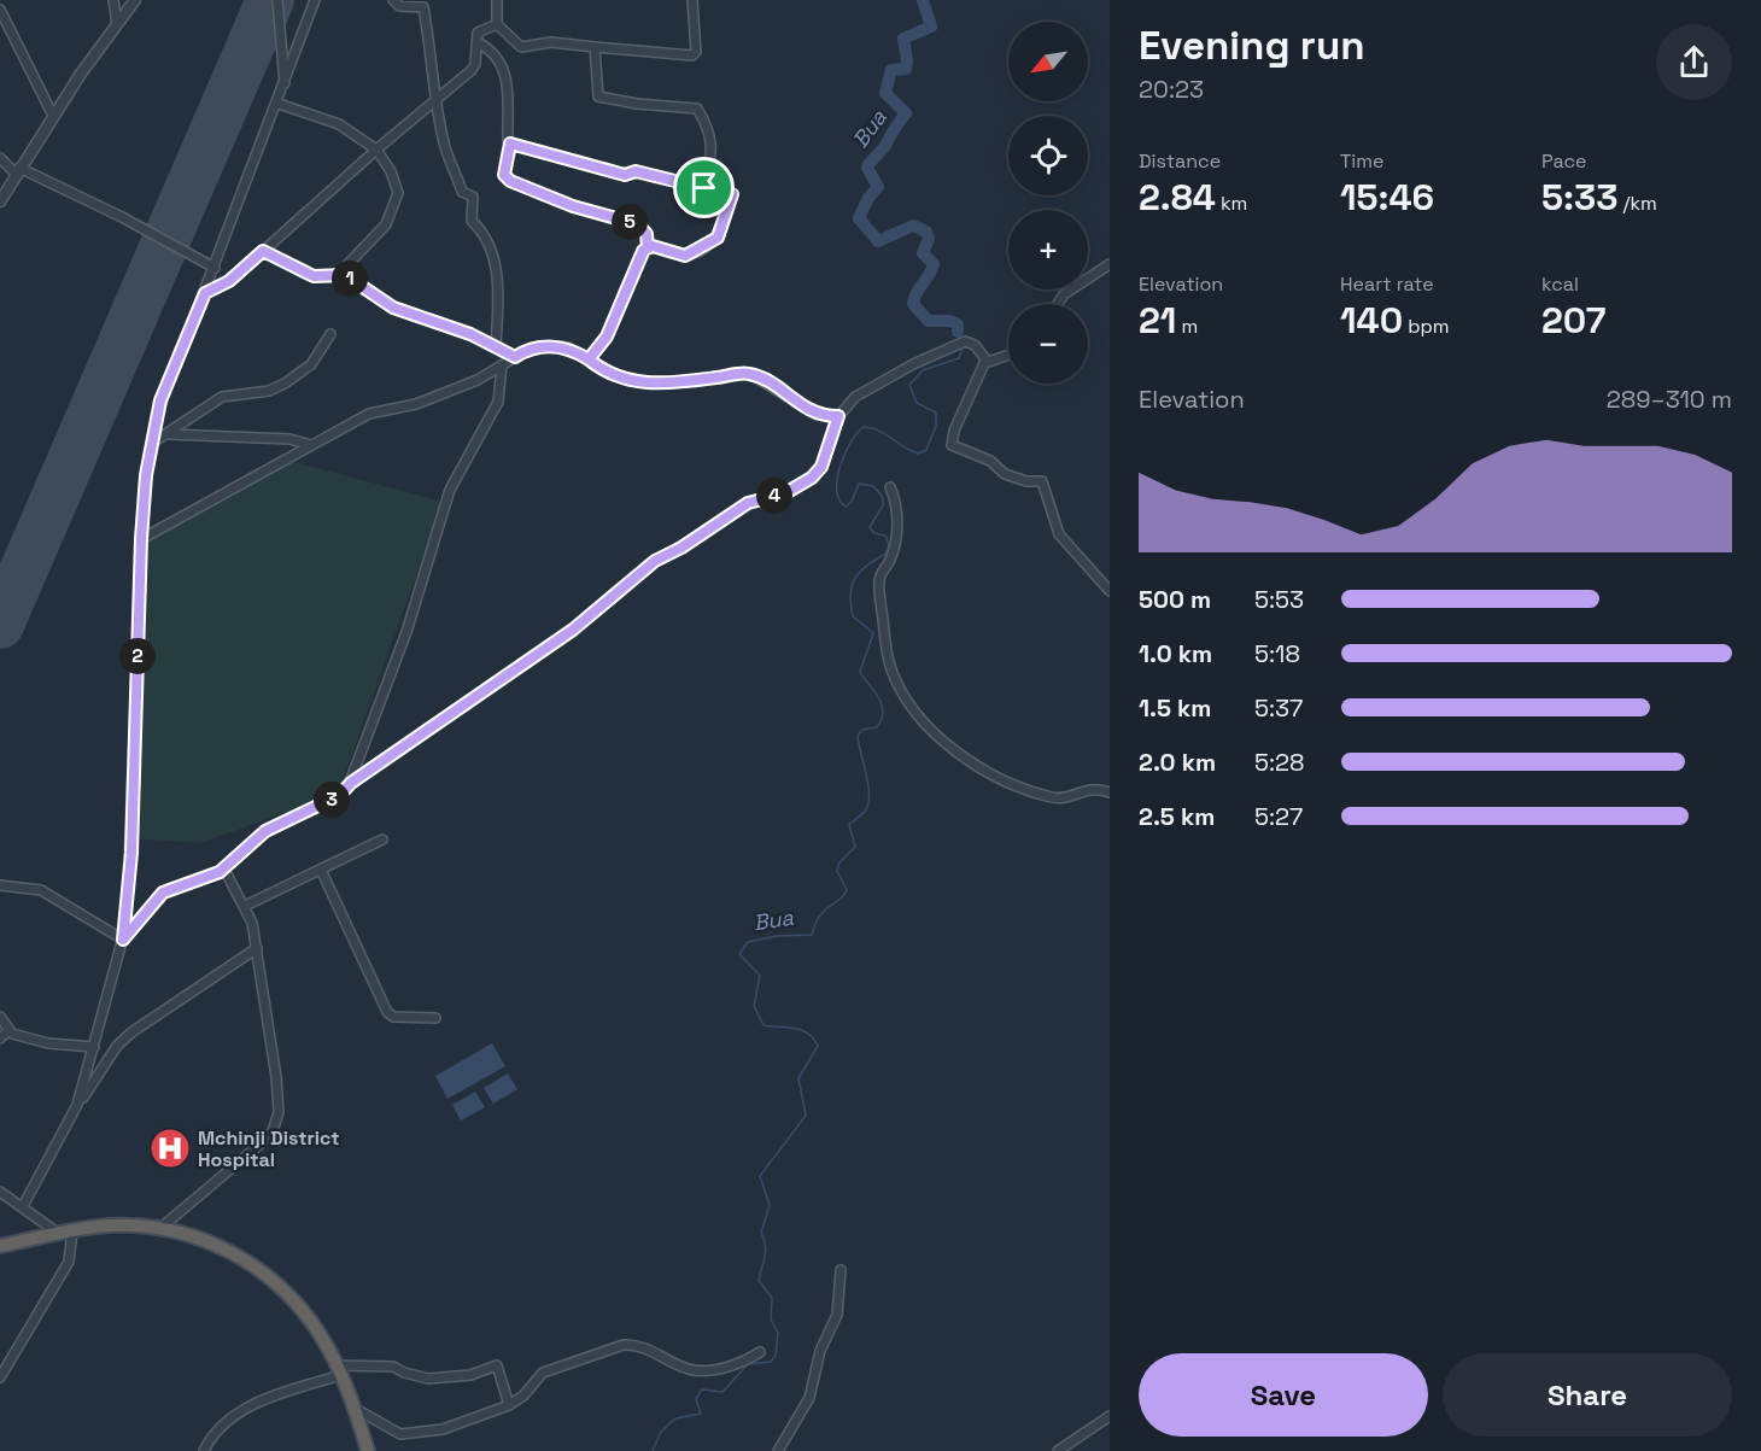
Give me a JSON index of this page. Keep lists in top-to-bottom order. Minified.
{"water":["Bua"],"places":{"hospital":["Mchinji District Hospital"]},"north":"bottom left","page":{"heading":["Evening run","20:23"],"map_buttons":["+","−"],"stats":[["Distance","2.84 km"],["Time","15:46"],["Pace","5:33 /km"],["Elevation","21 m"],["Heart rate","140 bpm"],["kcal","207"]],"pins":["5","1","4","2","3"],"chart":["Elevation","289–310 m"],"list":[{"name":"500 m","note":"5:53"},{"name":"1.0 km","note":"5:18"},{"name":"1.5 km","note":"5:37"},{"name":"2.0 km","note":"5:28"},{"name":"2.5 km","note":"5:27"}],"buttons":["Save","Share"]}}
